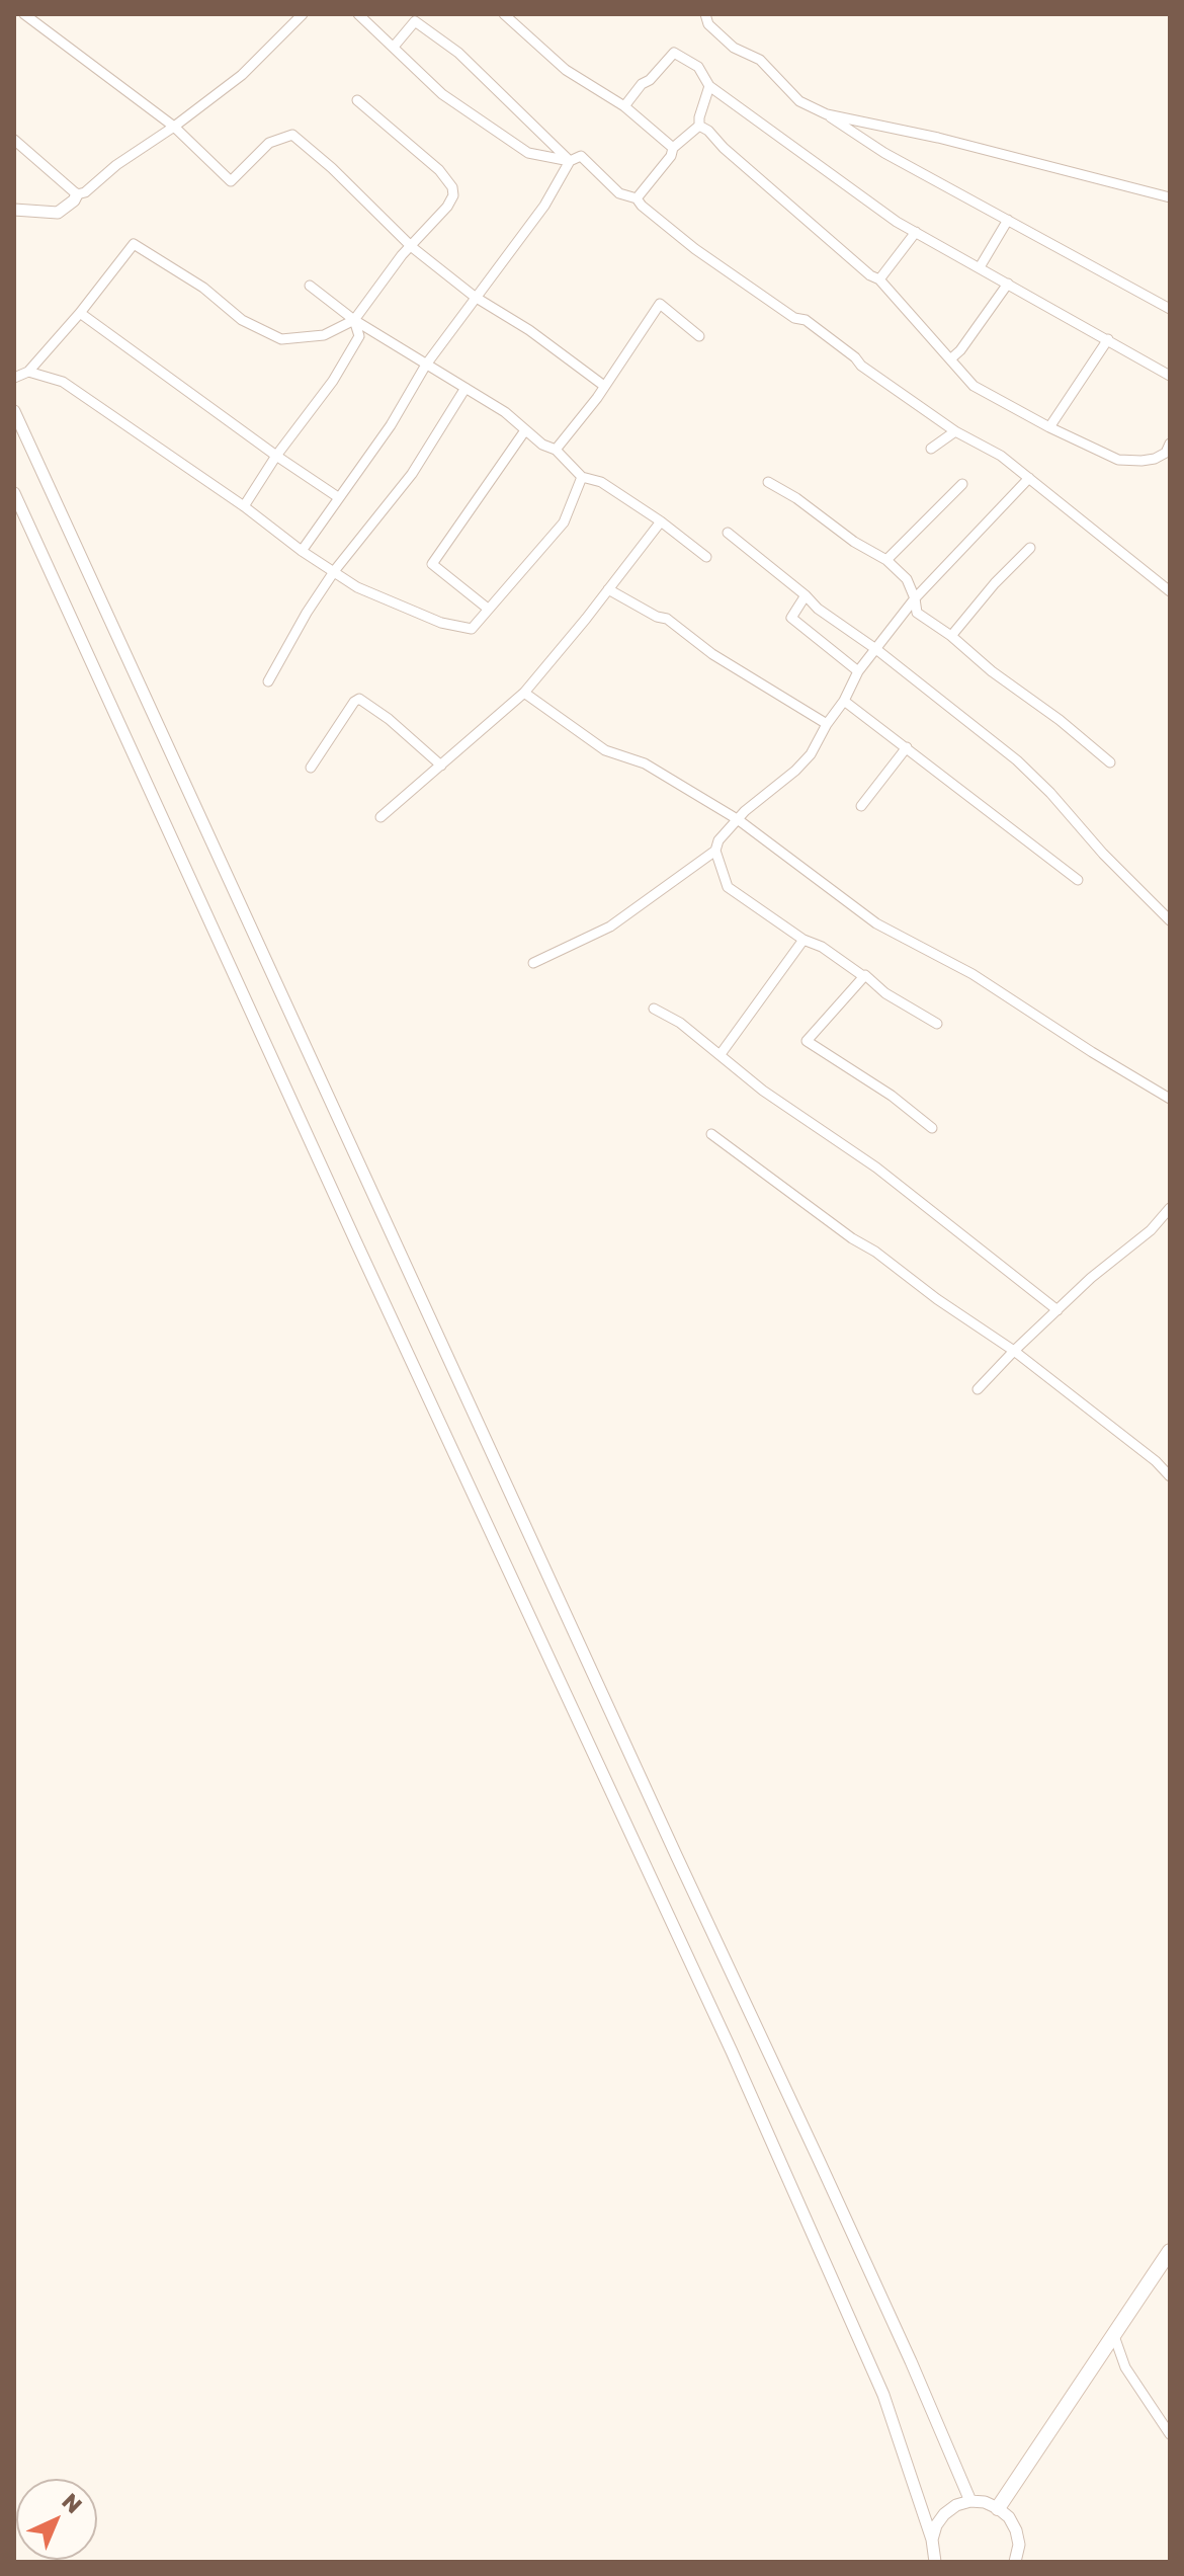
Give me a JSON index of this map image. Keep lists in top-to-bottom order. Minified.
{"north":"top right"}
